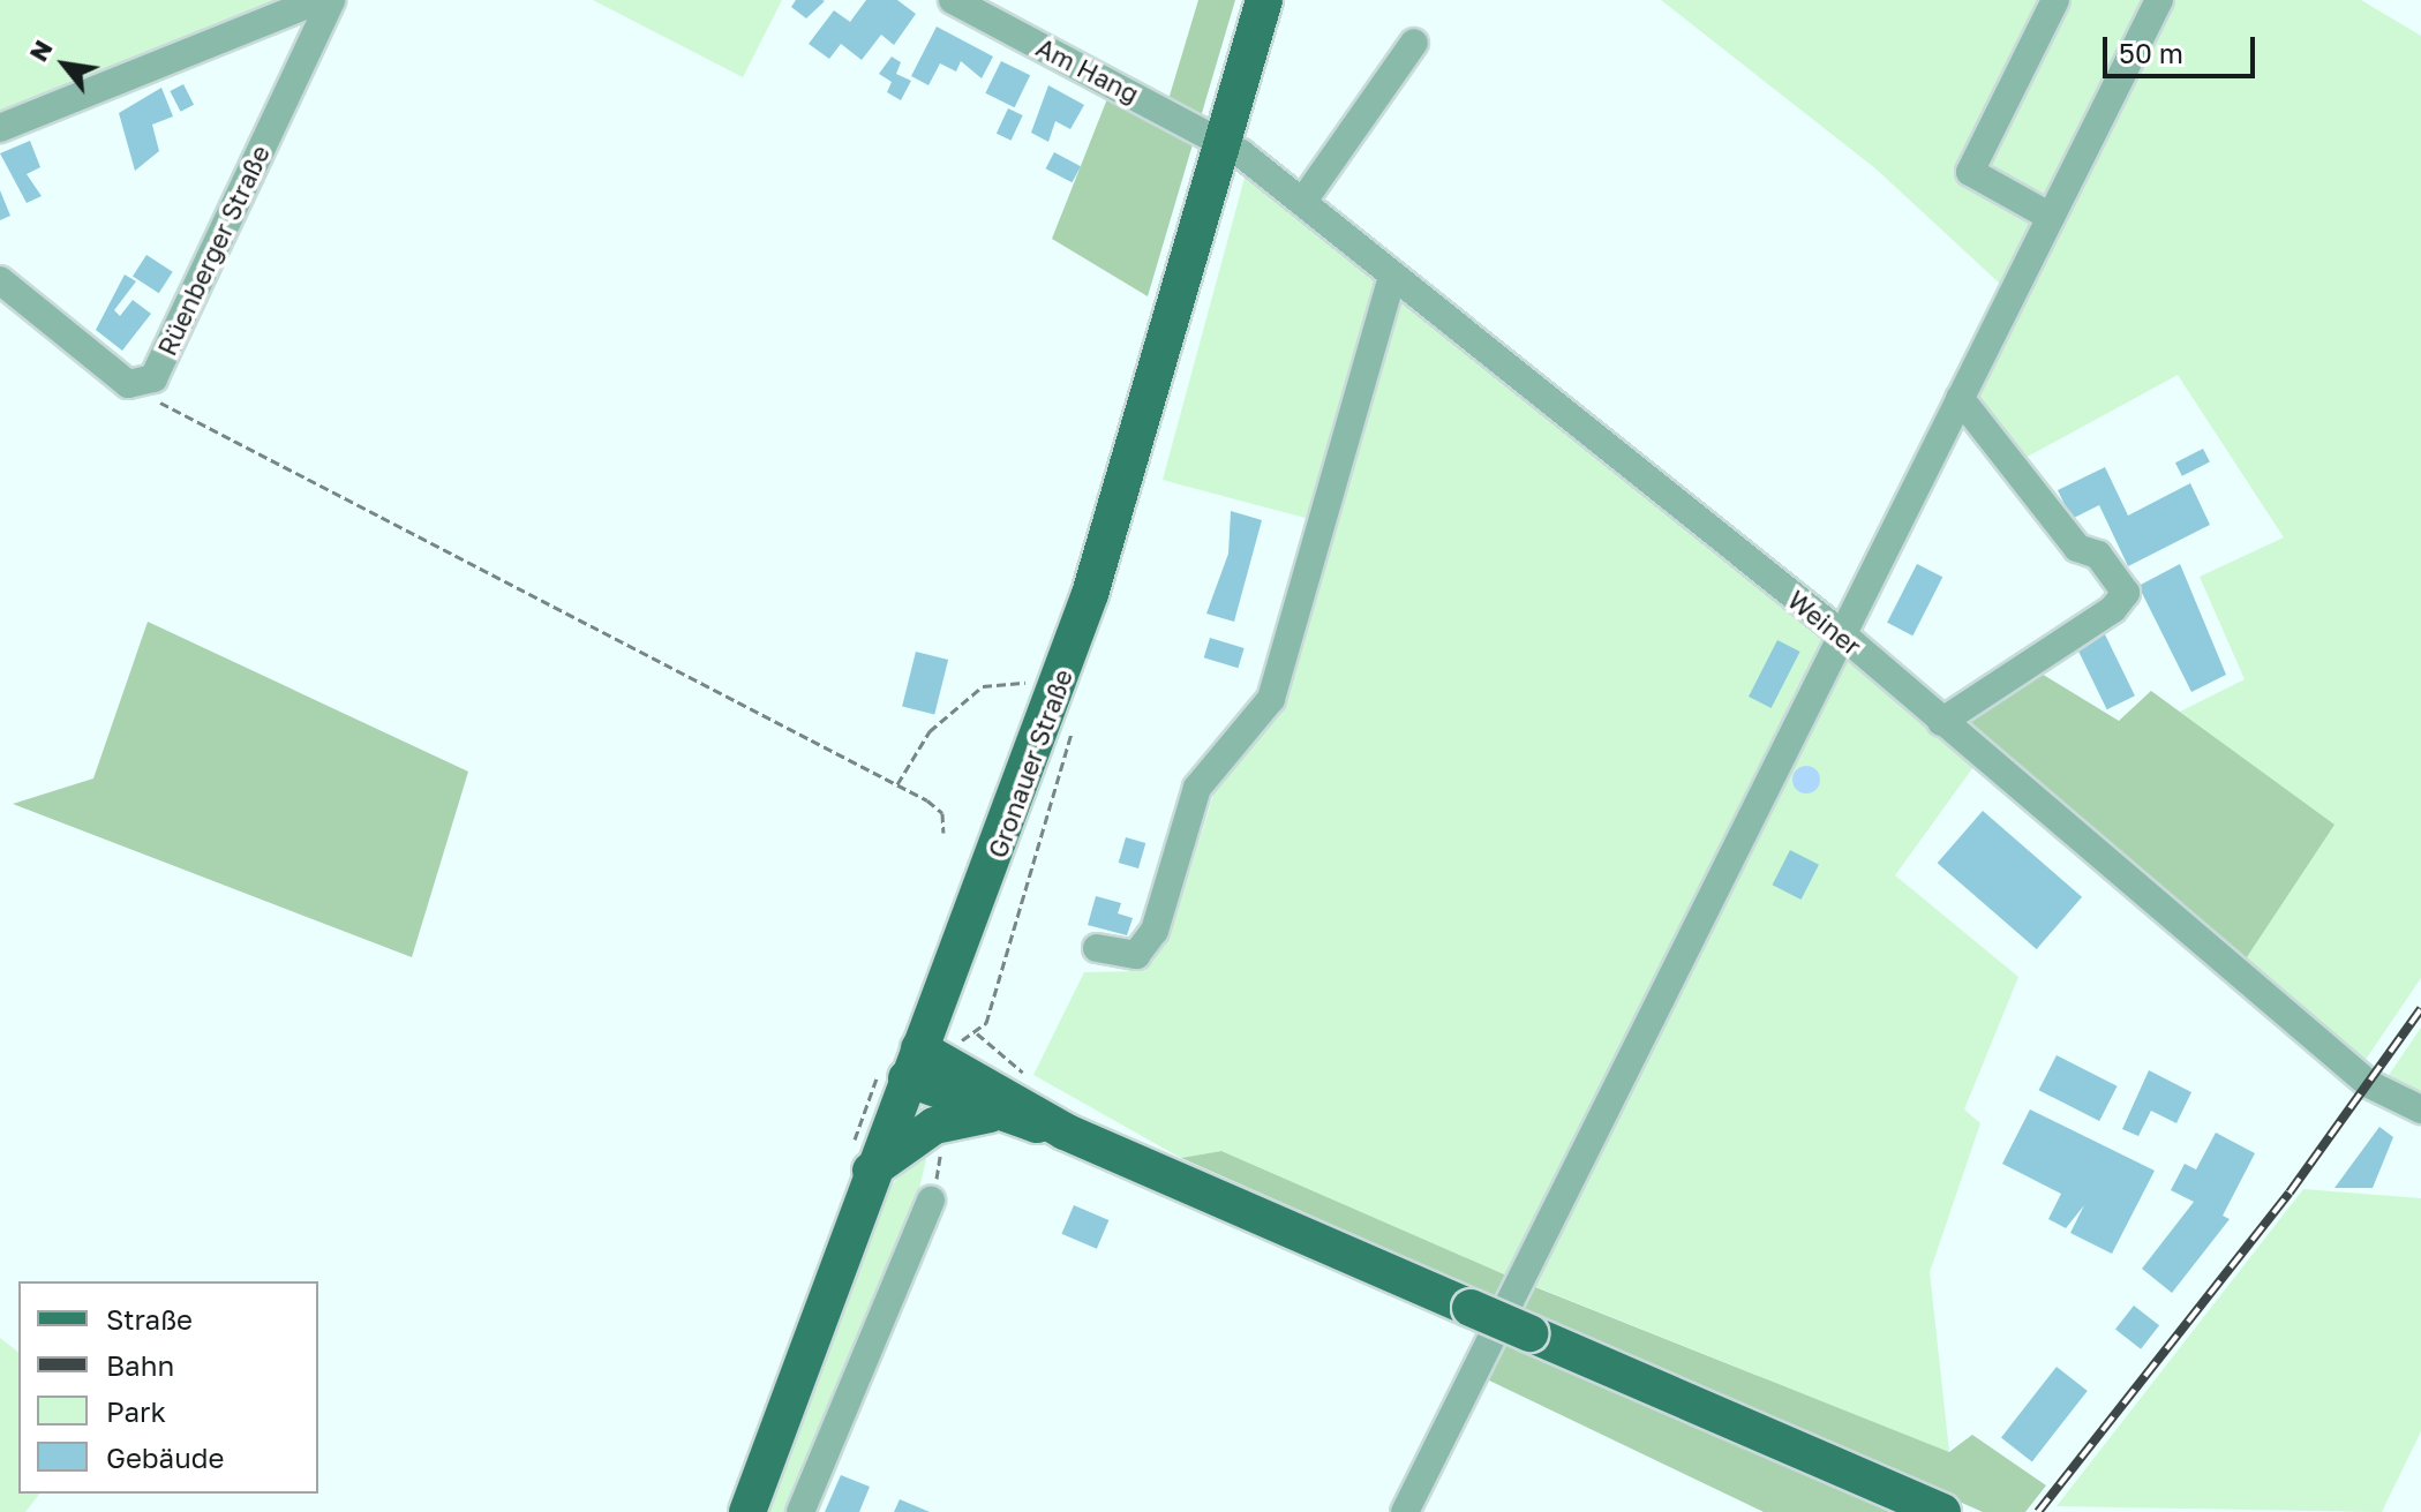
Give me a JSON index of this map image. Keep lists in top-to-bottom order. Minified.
{"streets":{"main road":["Gronauer Straße"],"street":["Am Hang","Rüenberger Straße","Weiner"]},"crossings":[["Am Hang","Weiner"],["Am Hang","Gronauer Straße"],["Weiner","Gronauer Straße"]],"legend":["Straße","Bahn","Park","Gebäude"],"scale_bar":"50 m","north":"top left"}
